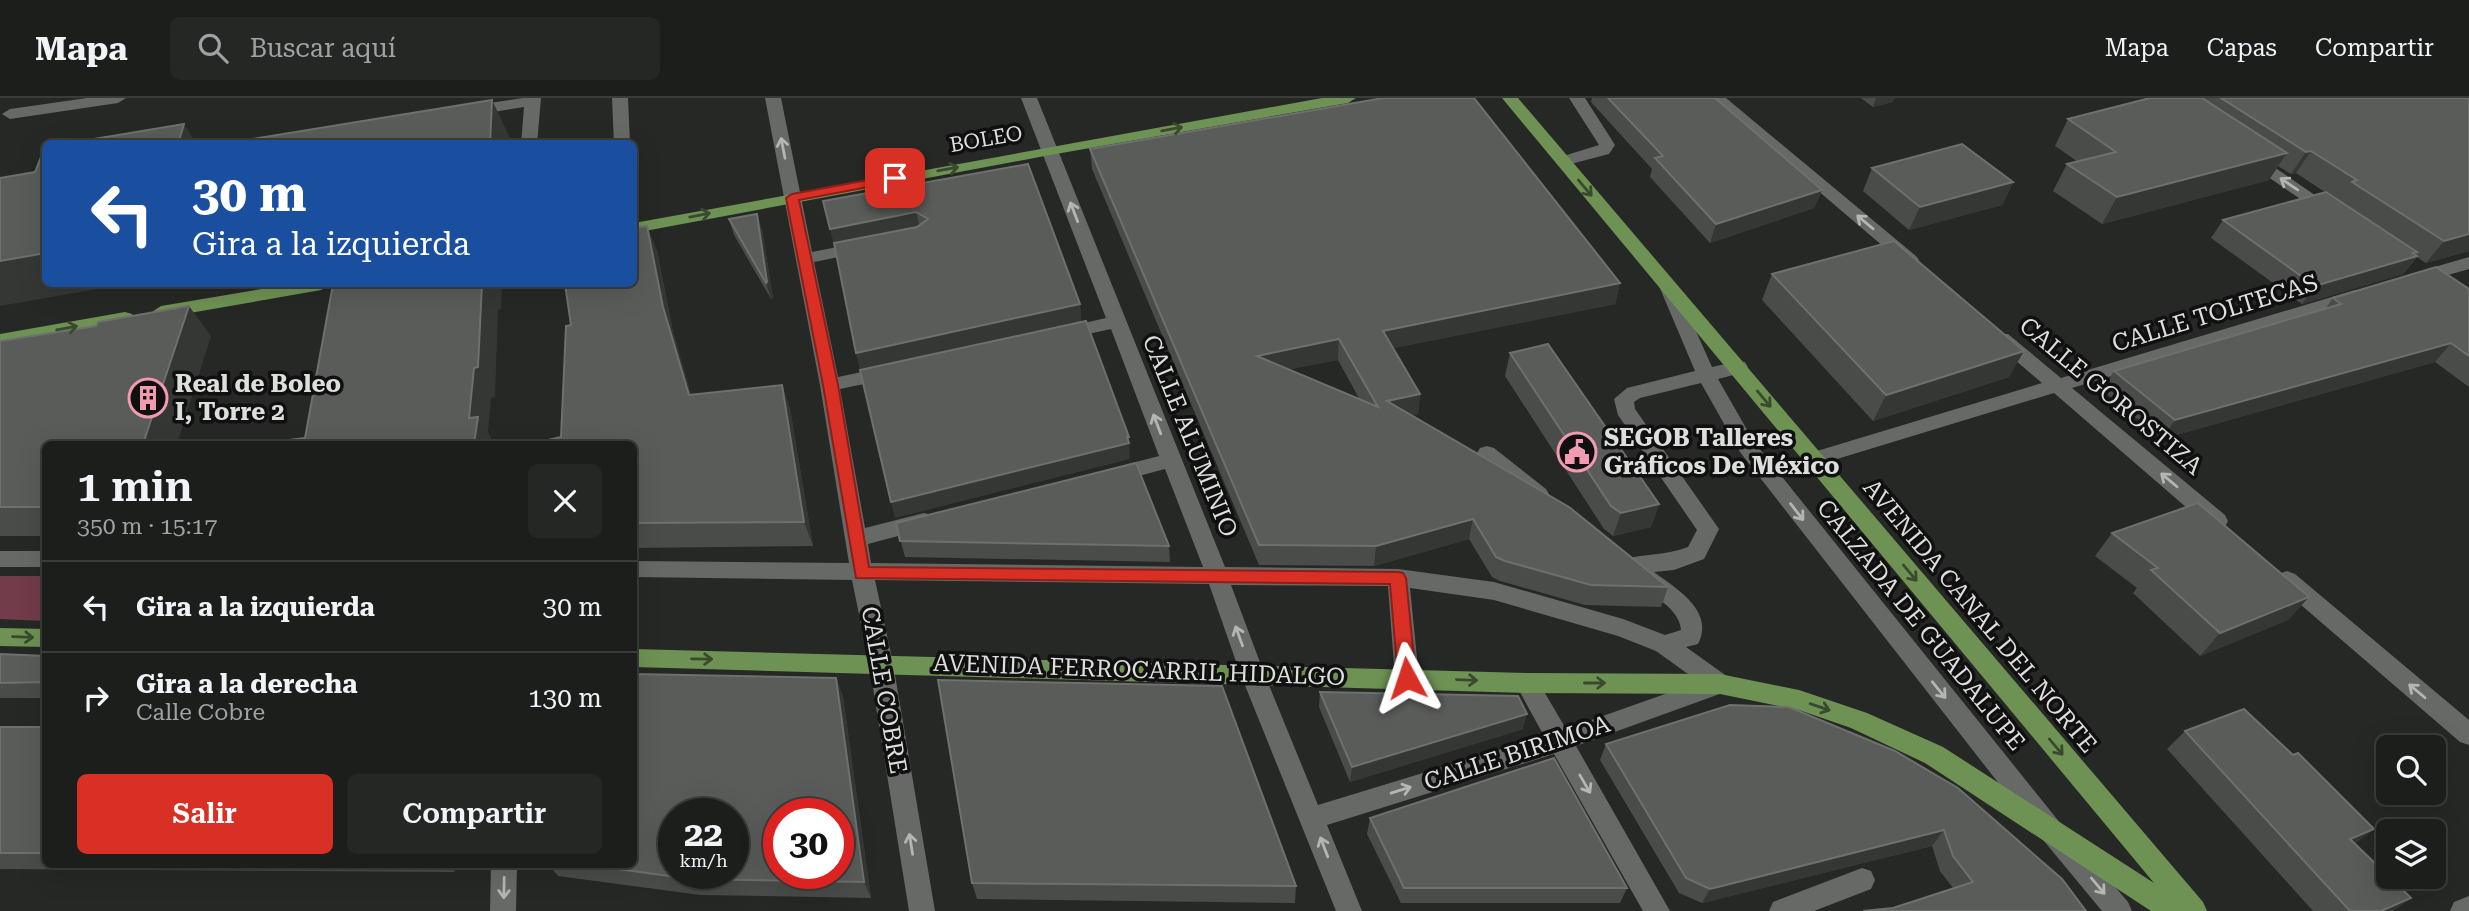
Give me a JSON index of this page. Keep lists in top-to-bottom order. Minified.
{"streets":{"main road":["BOLEO","AVENIDA CANAL DEL NORTE","AVENIDA FERROCARRIL HIDALGO"],"street":["CALLE TOLTECAS","CALLE GOROSTIZA","CALLE ALUMINIO","CALZADA DE GUADALUPE","CALLE COBRE","CALLE BIRIMOA"]},"crossings":[["BOLEO","CALLE ALUMINIO"],["BOLEO","CALLE COBRE"],["CALLE TOLTECAS","CALLE GOROSTIZA"],["CALLE TOLTECAS","AVENIDA CANAL DEL NORTE"],["CALLE ALUMINIO","AVENIDA FERROCARRIL HIDALGO"],["CALLE ALUMINIO","CALLE BIRIMOA"],["AVENIDA CANAL DEL NORTE","CALZADA DE GUADALUPE"],["CALZADA DE GUADALUPE","AVENIDA FERROCARRIL HIDALGO"],["AVENIDA FERROCARRIL HIDALGO","CALLE COBRE"],["AVENIDA FERROCARRIL HIDALGO","CALLE BIRIMOA"]],"one_way":["BOLEO","CALLE GOROSTIZA","CALLE ALUMINIO","AVENIDA CANAL DEL NORTE","CALZADA DE GUADALUPE","AVENIDA FERROCARRIL HIDALGO","CALLE COBRE","CALLE BIRIMOA"],"places":{"building":["Real de Boleo I, Torre 2"],"public building":["SEGOB Talleres Gráficos De México"]},"page":{"header":"Mapa","search":"Buscar aquí","nav":["Mapa","Capas","Compartir"],"turn":["30 m","Gira a la izquierda"],"heading":["1 min","350 m · 15:17"],"list":[{"name":"Gira a la izquierda","value":"30 m"},{"name":"Gira a la derecha","note":"Calle Cobre","value":"130 m"}],"buttons":["Salir","Compartir"],"speed":"22 km/h","limit":"30"}}
